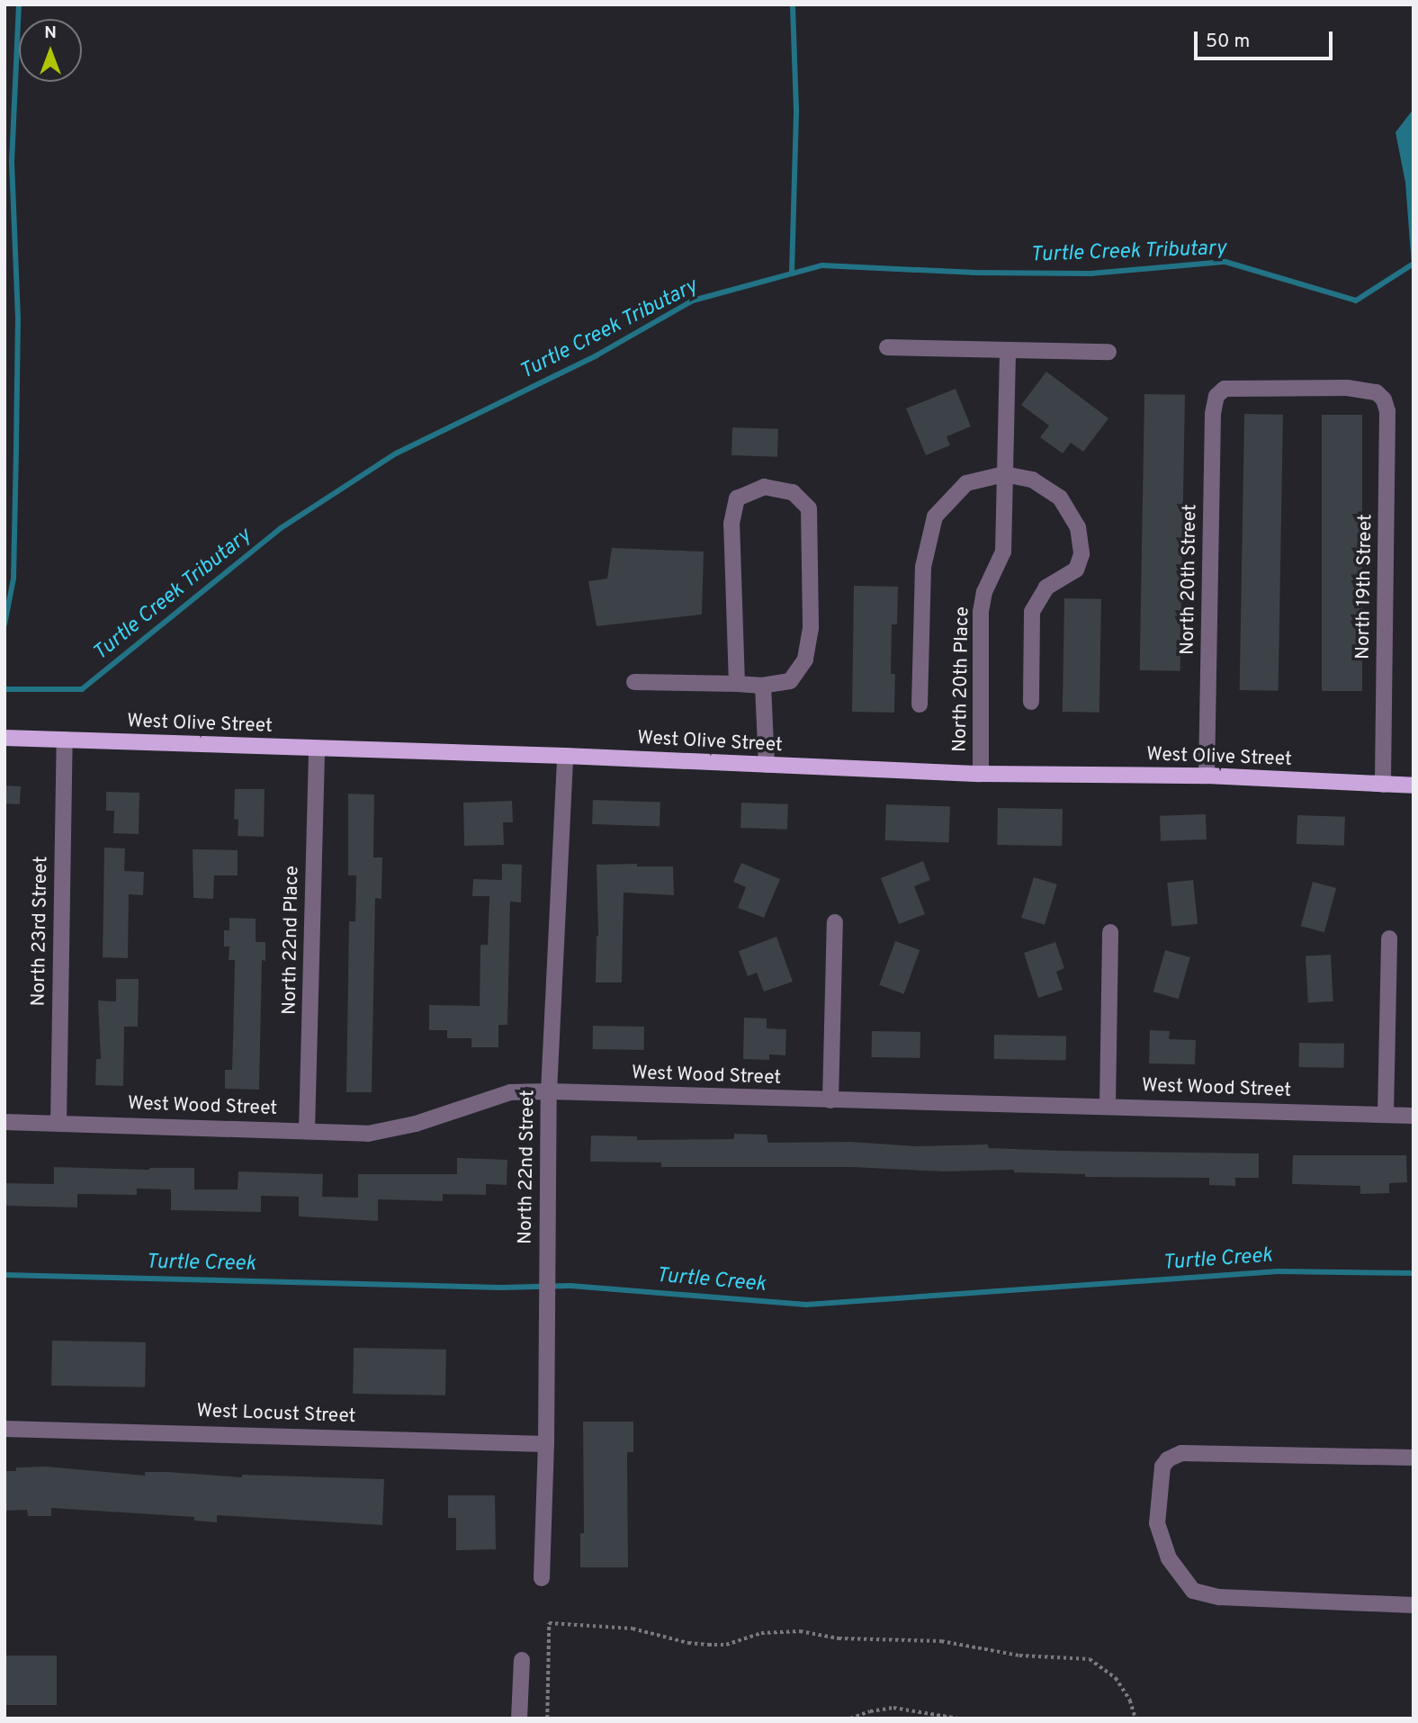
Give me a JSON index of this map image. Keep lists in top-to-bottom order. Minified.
{"streets":{"main road":["West Olive Street"],"street":["North 20th Street","North 19th Street","North 20th Place","North 23rd Street","North 22nd Place","West Wood Street","North 22nd Street","West Locust Street"]},"crossings":[["North 20th Street","North 19th Street"],["North 20th Street","West Olive Street"],["North 19th Street","West Olive Street"],["North 20th Place","West Olive Street"],["West Olive Street","North 23rd Street"],["West Olive Street","North 22nd Place"],["West Olive Street","North 22nd Street"],["North 23rd Street","West Wood Street"],["North 22nd Place","West Wood Street"],["West Wood Street","North 22nd Street"],["North 22nd Street","West Locust Street"]],"water":["Turtle Creek Tributary","Turtle Creek"],"scale_bar":"50 m","north":"top"}
